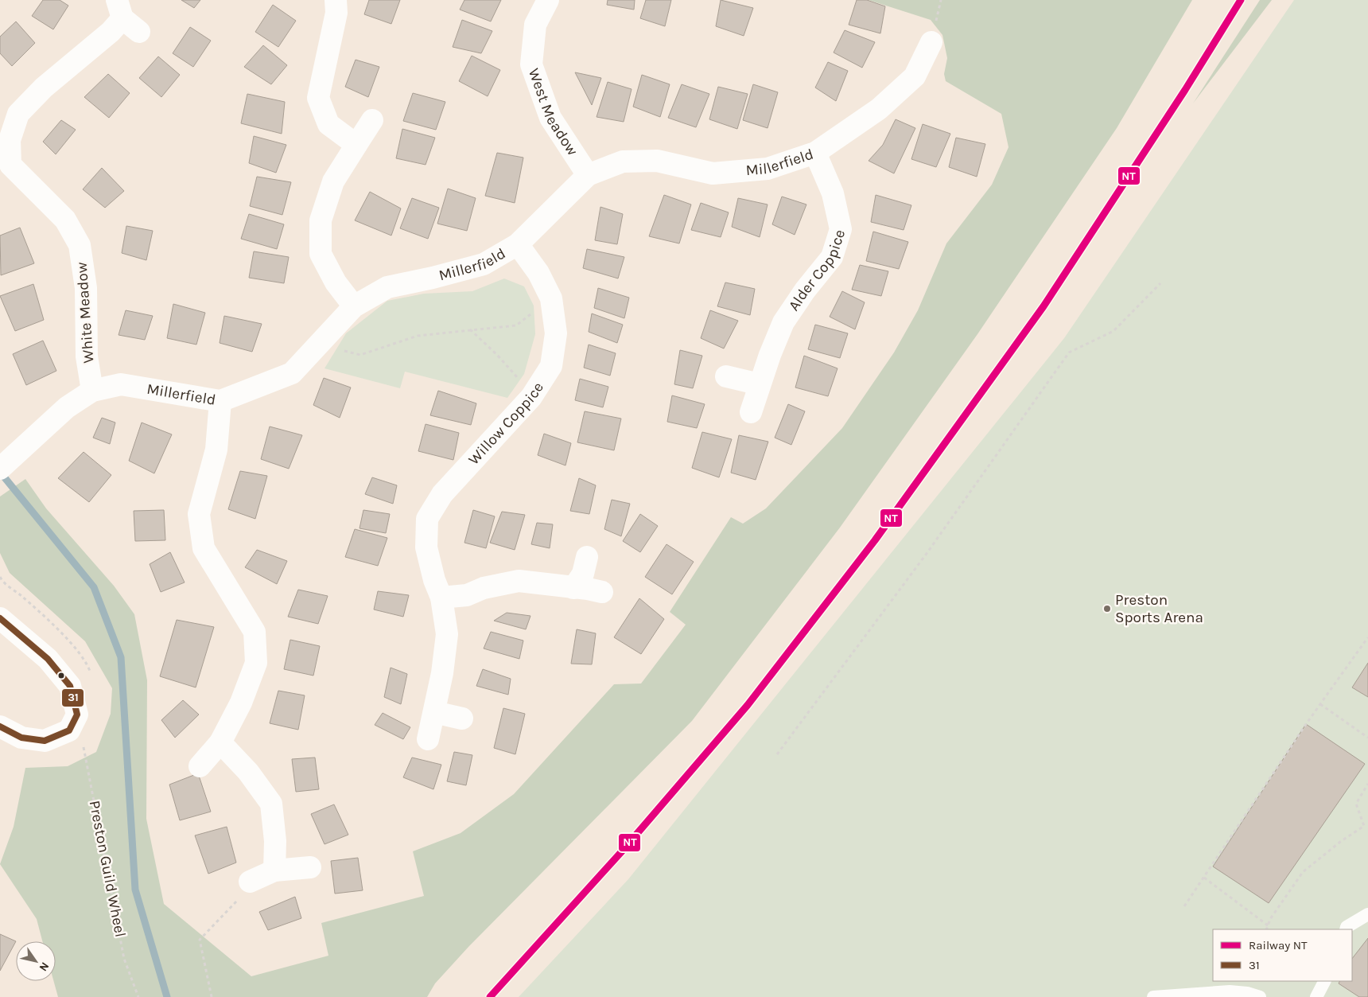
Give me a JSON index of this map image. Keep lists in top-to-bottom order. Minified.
{"streets":{"street":["West Meadow","Millerfield","Alder Coppice","White Meadow","Willow Coppice"],"path":["Preston Guild Wheel"]},"crossings":[["West Meadow","Millerfield"],["Millerfield","Alder Coppice"],["Millerfield","White Meadow"],["Millerfield","Willow Coppice"]],"places":["Preston Sports Arena"],"lines":["rail line NT","transit line 31"],"legend":["Railway NT","31"],"north":"bottom right"}
